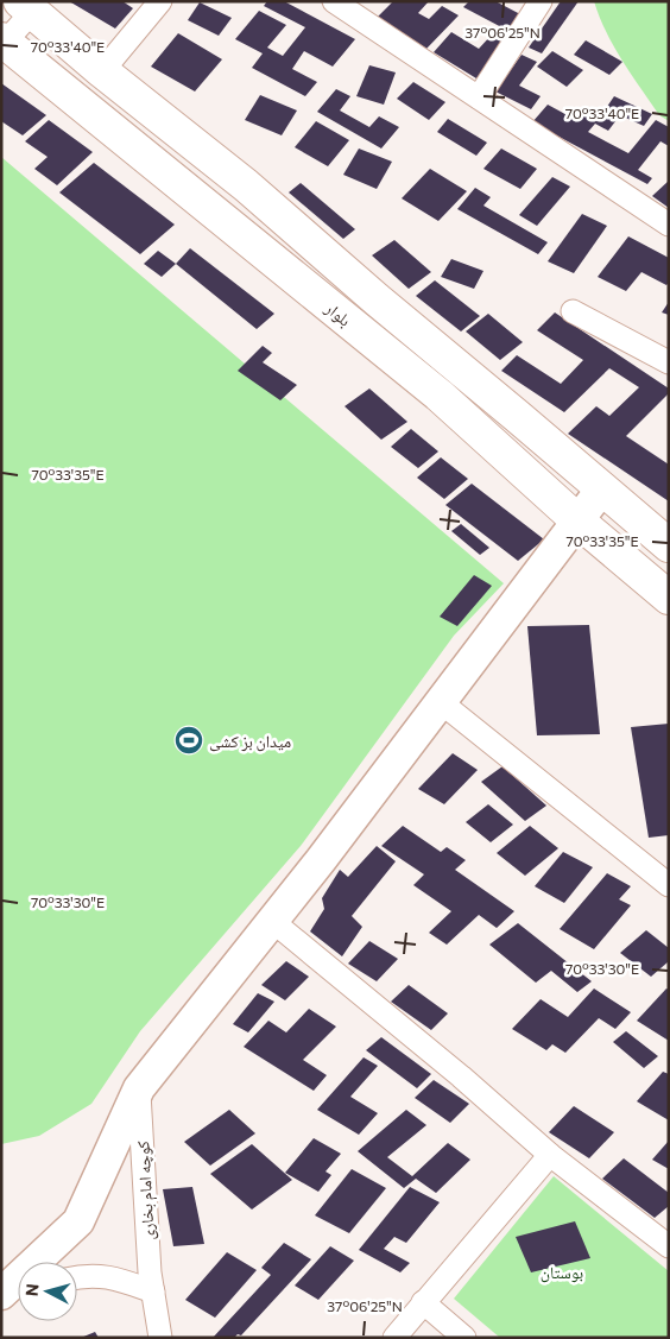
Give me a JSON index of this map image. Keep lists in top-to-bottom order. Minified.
{"streets":{"main road":["بلوار"],"street":["کوچه امام بخاری"]},"parks":["بوستان"],"places":{"sports":["میدان بز کشی"]},"north":"left","coordinates":["37°06'25\"N","70°33'40\"E","70°33'35\"E","70°33'30\"E"]}
